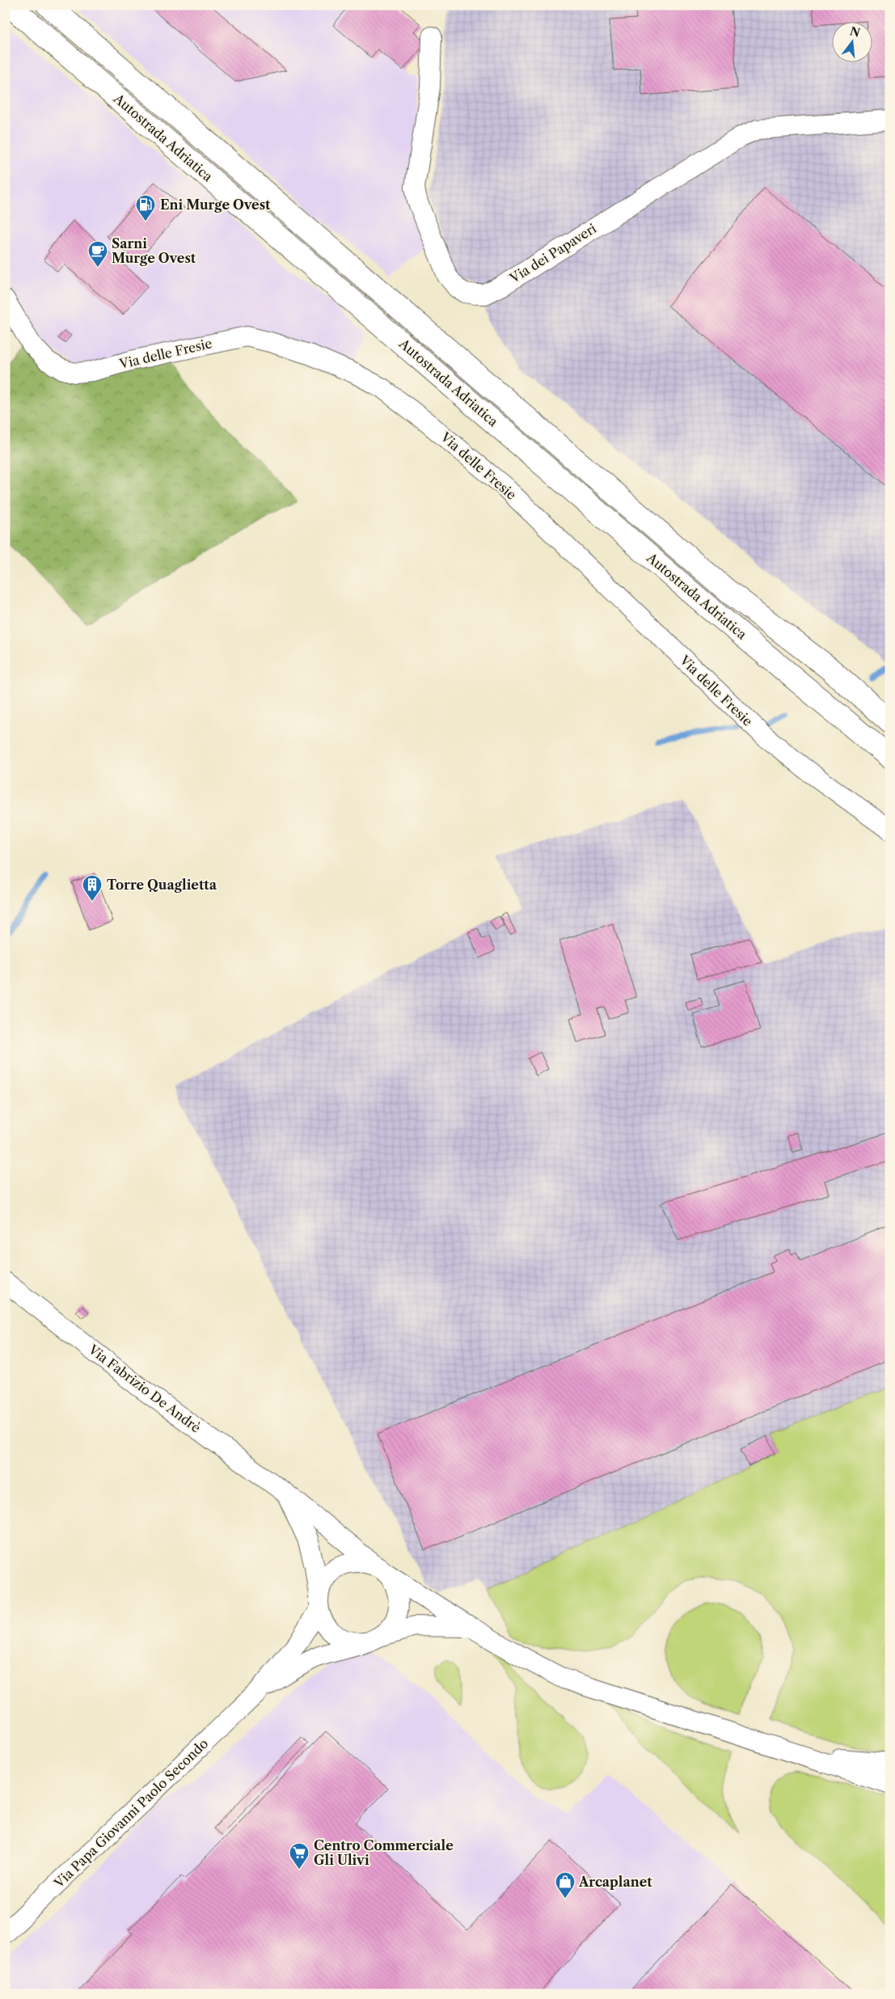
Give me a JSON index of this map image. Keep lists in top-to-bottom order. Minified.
{"streets":{"highway":["Autostrada Adriatica"],"street":["Via dei Papaveri","Via delle Fresie","Via Fabrizio De Andrè","Via Papa Giovanni Paolo Secondo"]},"places":{"fuel station":["Eni Murge Ovest"],"cafe":["Sarni Murge Ovest"],"building":["Torre Quaglietta"],"supermarket":["Centro Commerciale Gli Ulivi"],"shop":["Arcaplanet"]},"north":"top"}
